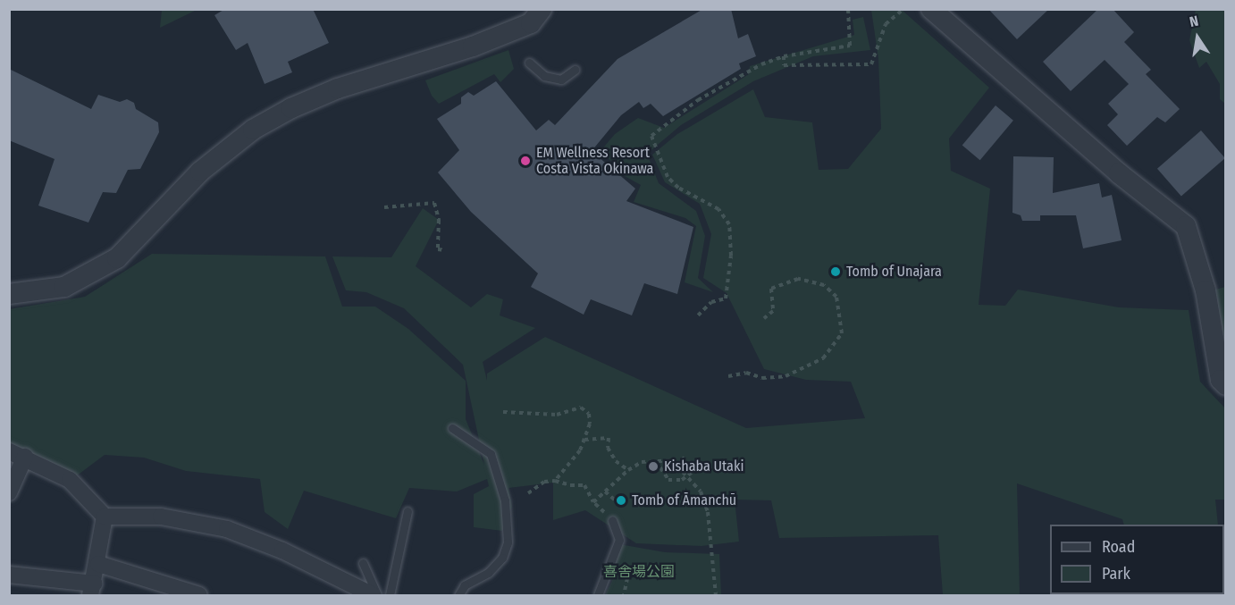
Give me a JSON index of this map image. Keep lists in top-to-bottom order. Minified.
{"parks":["喜舎場公園"],"places":["EM Wellness Resort Costa Vista Okinawa","Tomb of Unajara","Kishaba Utaki","Tomb of Āmanchū"],"legend":["Road","Park"],"north":"top"}
